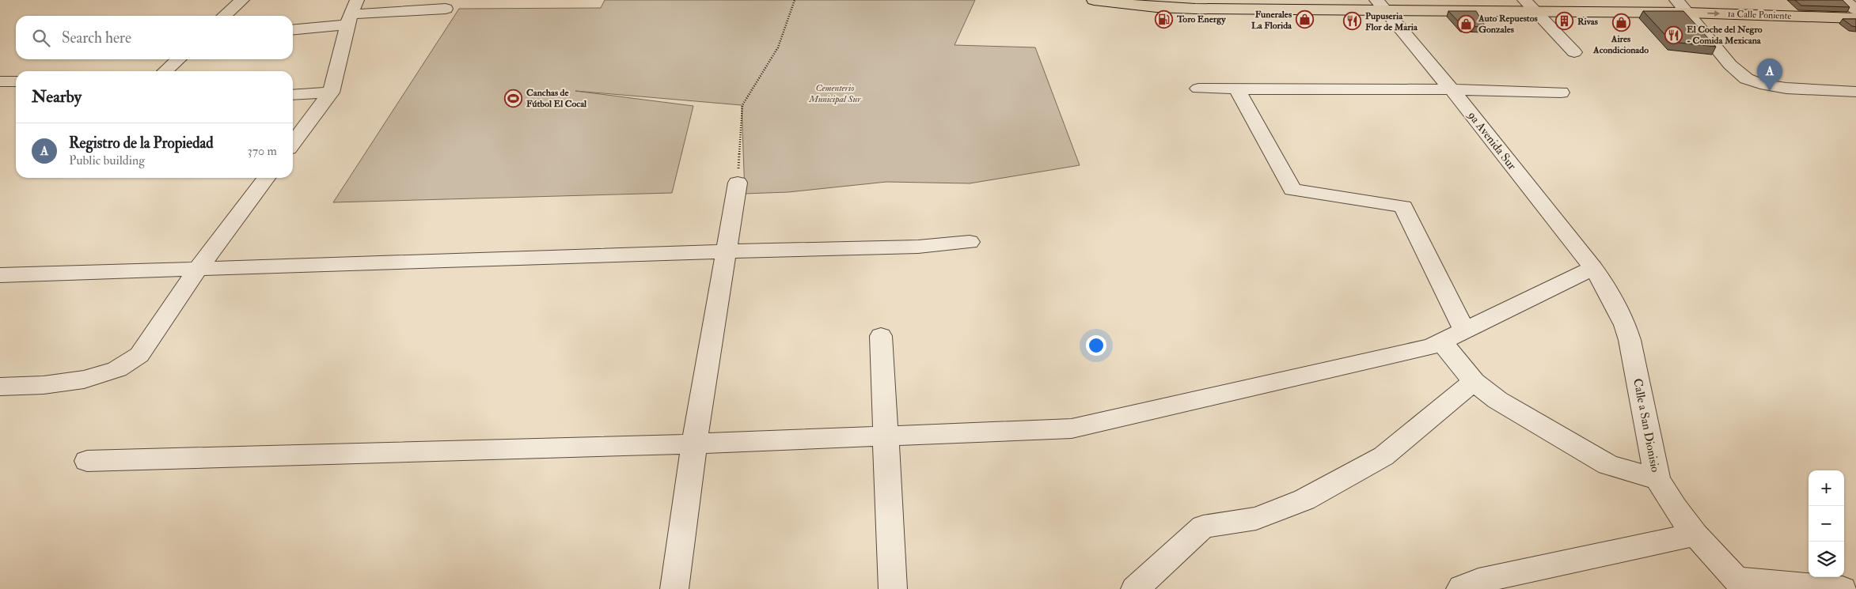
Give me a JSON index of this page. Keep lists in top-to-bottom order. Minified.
{"streets":{"main road":["1a Calle Poniente"],"street":["9a Avenida Sur","Calle a San Dionisio"]},"crossings":[["1a Calle Poniente","9a Avenida Sur"],["9a Avenida Sur","Calle a San Dionisio"]],"parks":["Cementerio Municipal Sur"],"places":{"fuel station":["Toro Energy"],"shop":["Funerales La Florida","Aires Acondicionado","Auto Repuestos Gonzales"],"restaurant":["Pupuseria Flor de Maria","El Coche del Negro - Comida Mexicana"],"building":["Rivas"],"sports":["Canchas de Fútbol El Cocal"]},"page":{"search":"Search here","pins":"A","heading":"Nearby","list":[{"mark":"A","name":"Registro de la Propiedad","note":"Public building","value":"370 m"}],"map_buttons":["+","−"]}}
